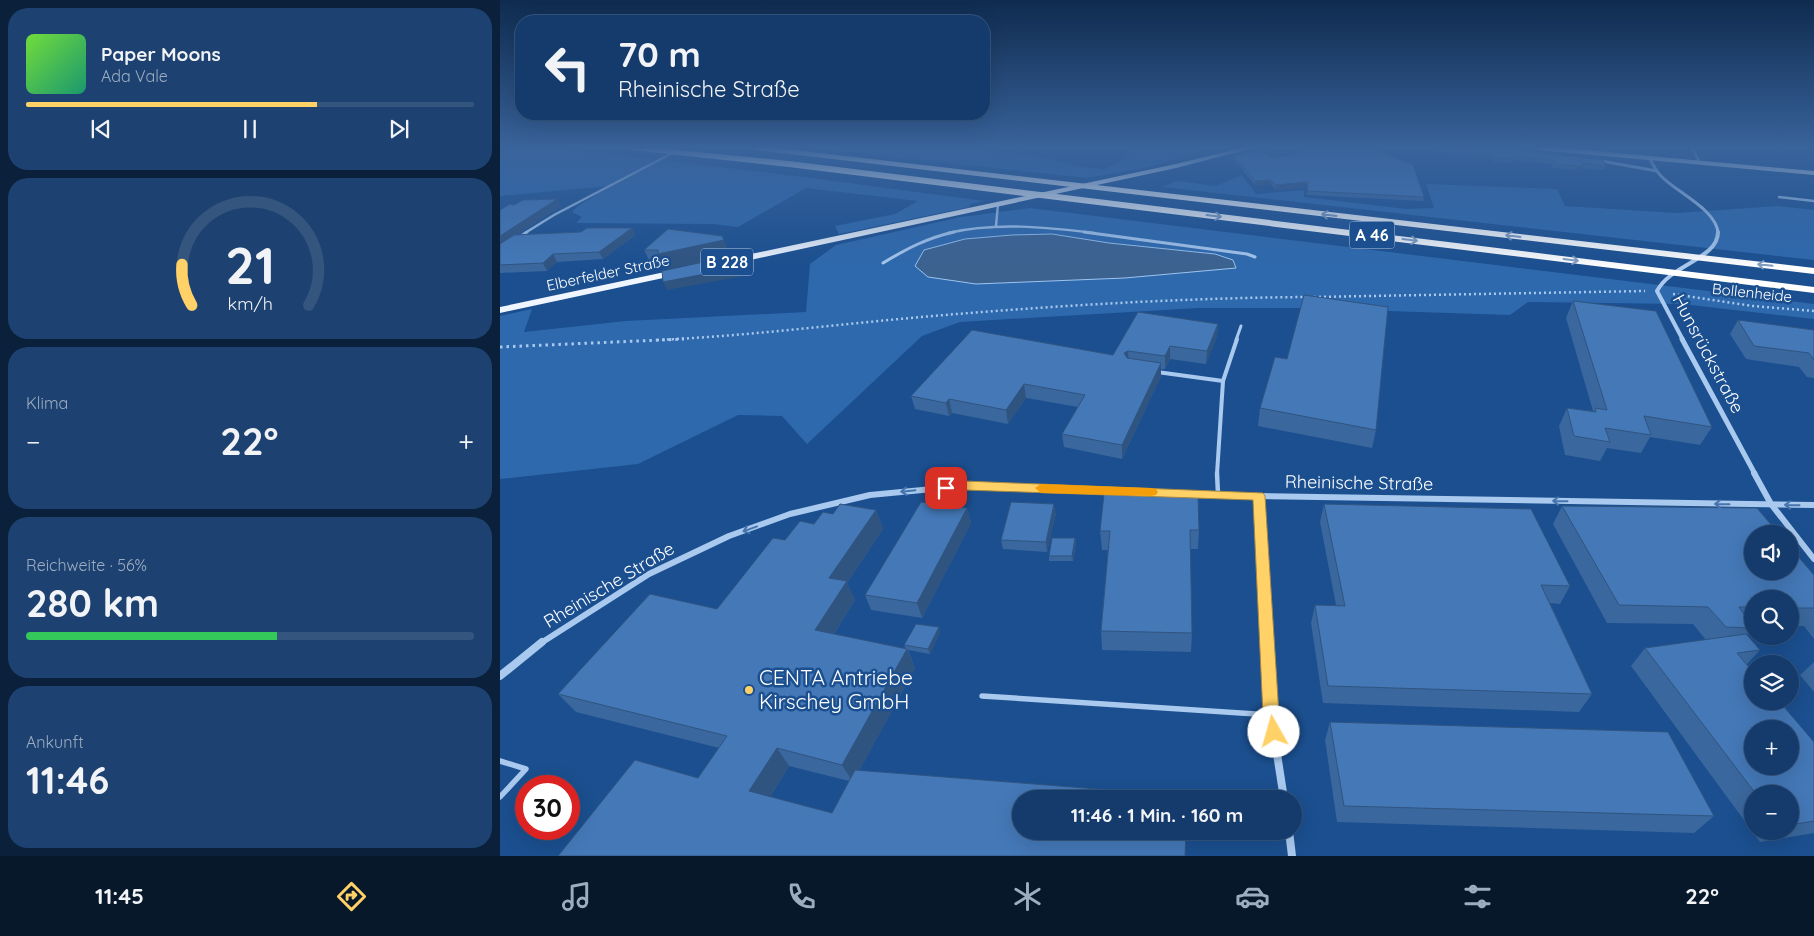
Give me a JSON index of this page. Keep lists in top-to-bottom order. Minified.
{"streets":{"highway":["A 46"],"main road":["B 228","Elberfelder Straße"],"street":["Hunsrückstraße","Rheinische Straße"],"path":["Bollenheide"]},"crossings":[["Bollenheide","Hunsrückstraße"],["Hunsrückstraße","Rheinische Straße"]],"one_way":["Rheinische Straße"],"places":["CENTA Antriebe Kirschey GmbH"],"page":{"turn":["70 m","Rheinische Straße"],"song":["Paper Moons","Ada Vale"],"tile":["Klima",["Reichweite · 56%","280 km"],["Ankunft","11:46"]],"heat":["−","22°","+"],"map_buttons":["+","−"],"limit":"30","trip":"11:46 · 1 Min. · 160 m","tabs":["11:45","22°"],"gauge":["21","km/h"]}}
